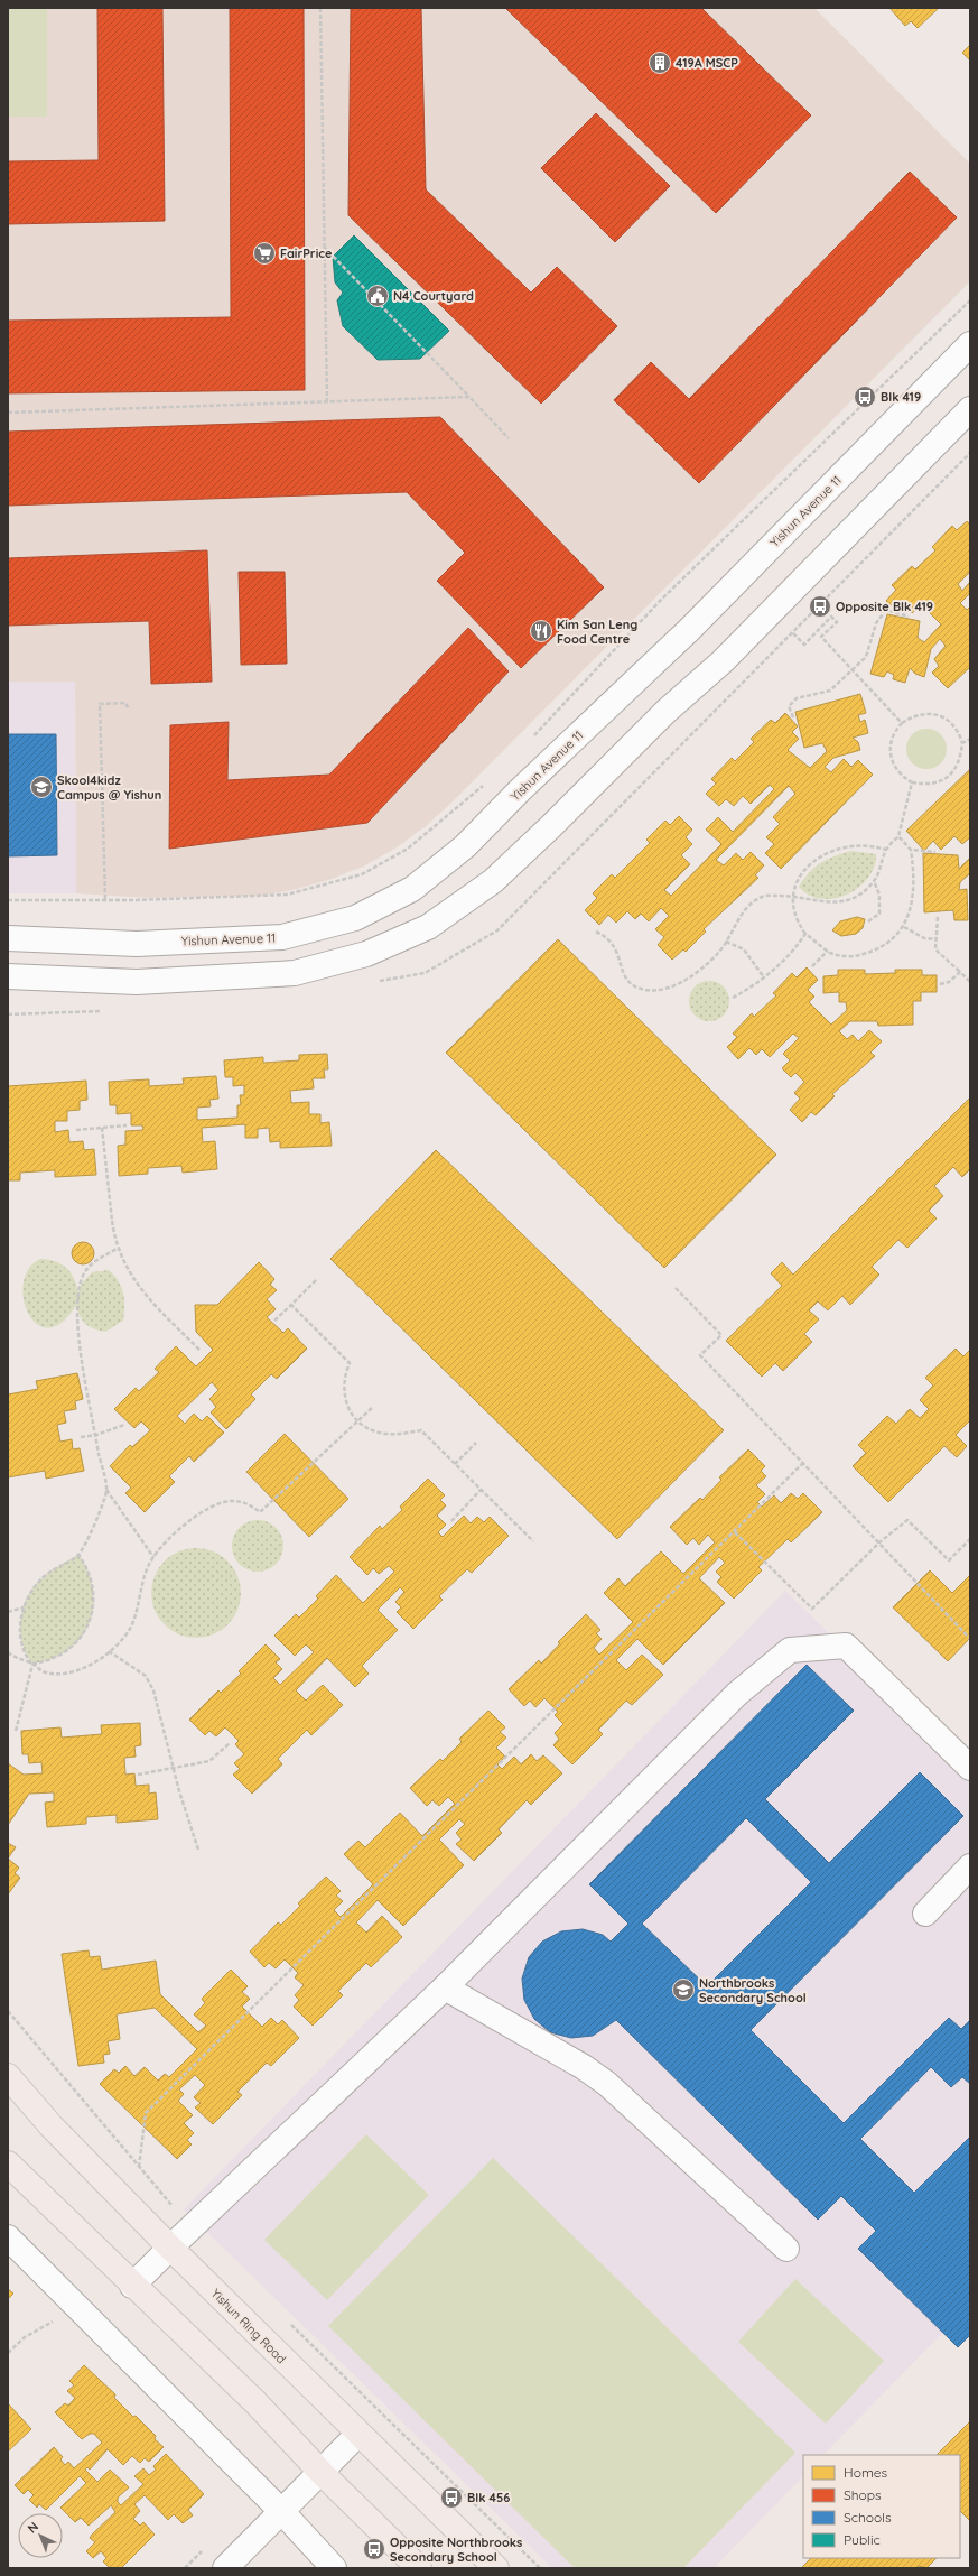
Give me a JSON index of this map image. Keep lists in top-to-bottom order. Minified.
{"streets":{"main road":["Yishun Ring Road"],"street":["Yishun Avenue 11"]},"places":{"building":["419A MSCP"],"supermarket":["FairPrice"],"public building":["N4 Courtyard"],"bus stop":["Blk 419","Opposite Blk 419","Blk 456","Opposite Northbrooks Secondary School"],"restaurant":["Kim San Leng Food Centre"],"school or university":["Skool4kidz Campus @ Yishun","Northbrooks Secondary School"]},"legend":["Homes","Shops","Schools","Public"],"north":"top left"}
